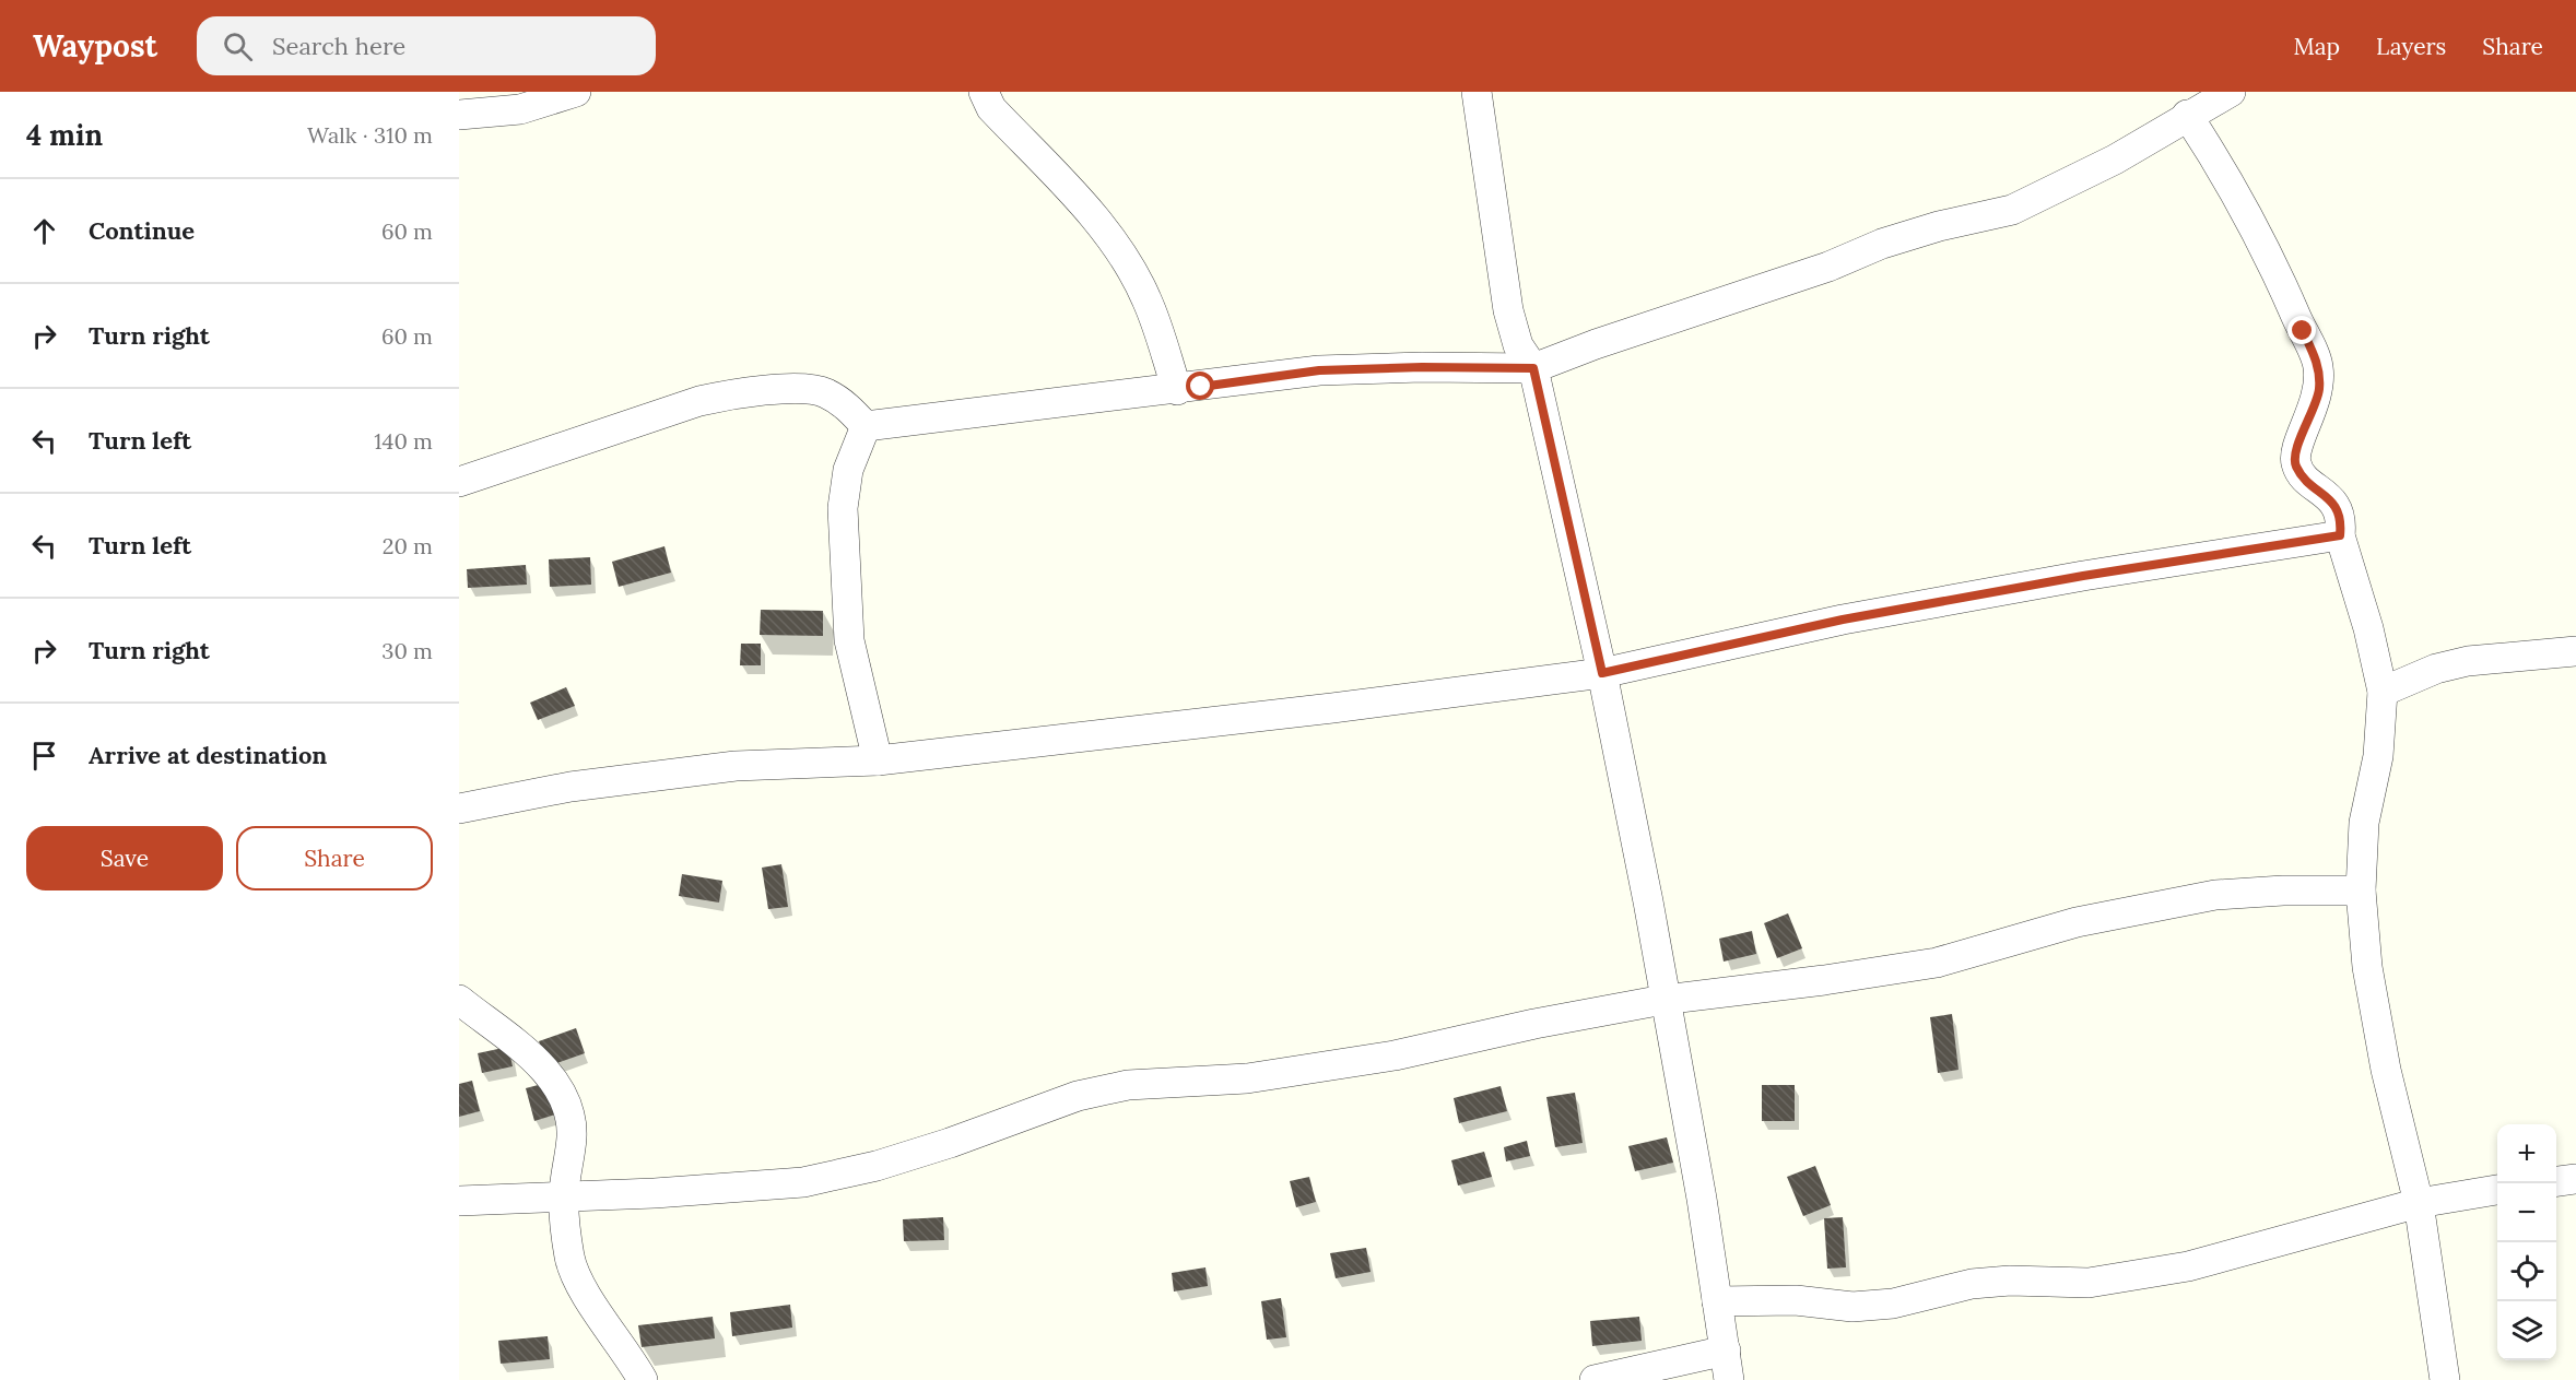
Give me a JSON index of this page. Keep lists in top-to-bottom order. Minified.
{"page":{"header":"Waypost","search":"Search here","nav":["Map","Layers","Share"],"heading":["4 min","Walk · 310 m"],"list":[["Continue","60 m"],["Turn right","60 m"],["Turn left","140 m"],["Turn left","20 m"],["Turn right","30 m"],"Arrive at destination"],"buttons":["Save","Share"],"map_buttons":["+","−"]}}
